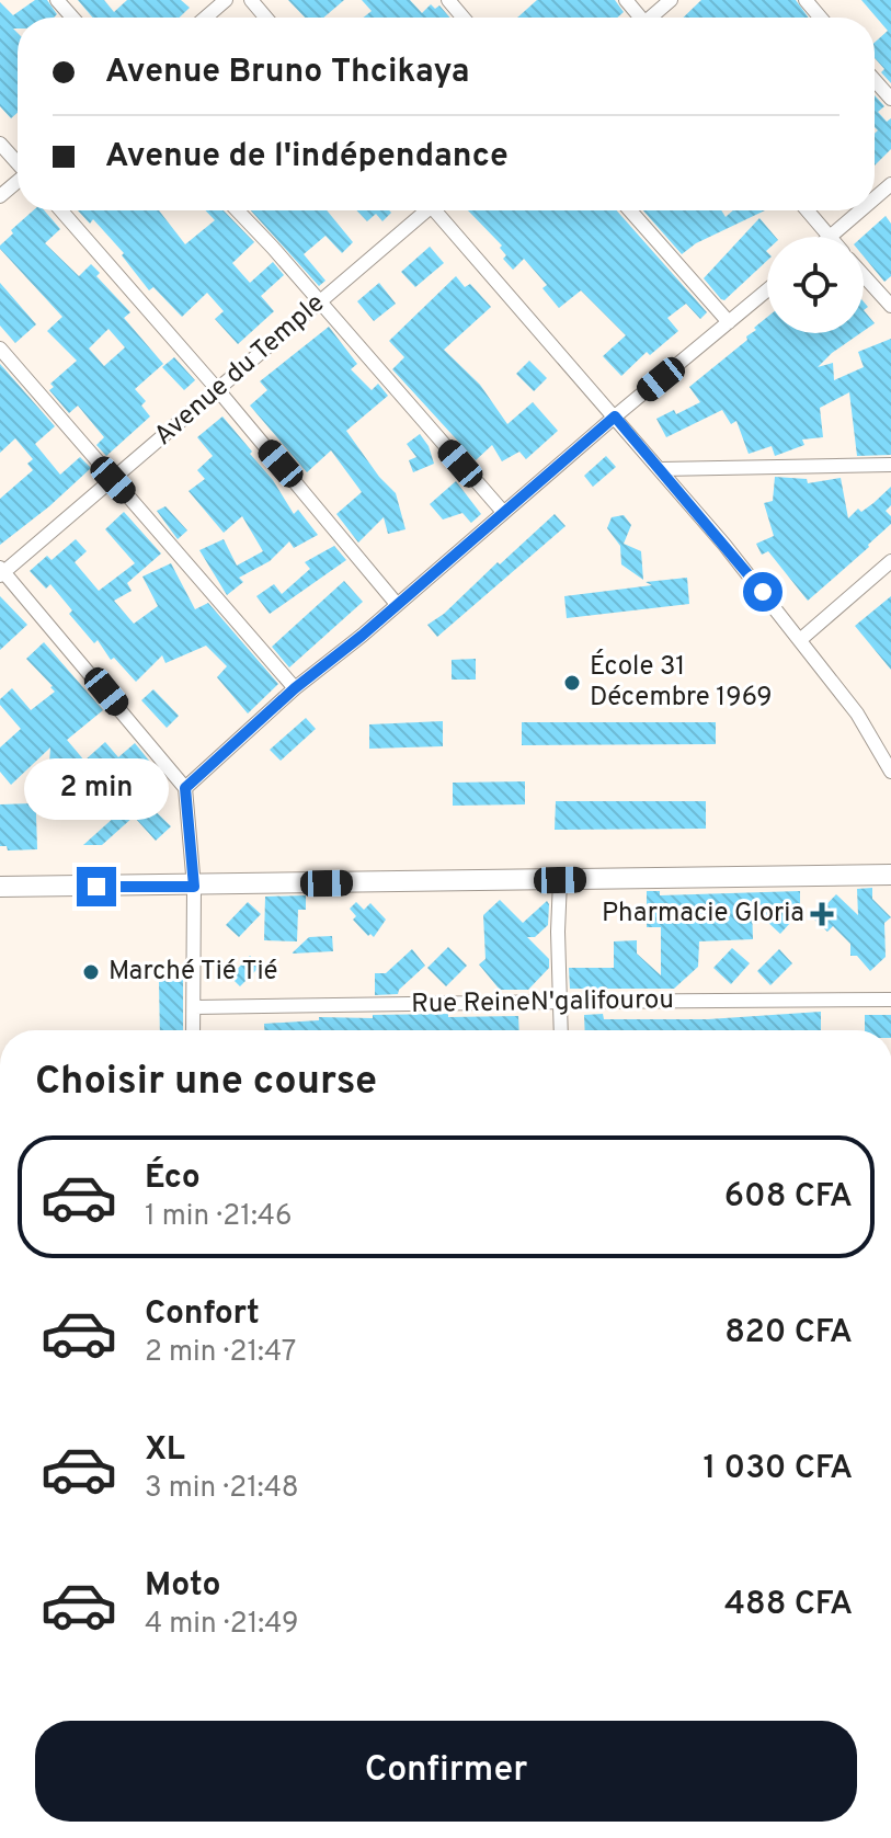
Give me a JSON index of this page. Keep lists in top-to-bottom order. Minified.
{"streets":{"street":["Avenue du Temple","Rue ReineN'galifourou"]},"places":{"other":["École 31 Décembre 1969","Marché Tié Tié"],"health":["Pharmacie Gloria"]},"page":{"banner":["Avenue Bruno Thcikaya","Avenue de l'indépendance"],"bubble":"2 min","heading":"Choisir une course","list":[{"name":"Éco","note":"1 min · 21:46","value":"608 CFA"},{"name":"Confort","note":"2 min · 21:47","value":"820 CFA"},{"name":"XL","note":"3 min · 21:48","value":"1 030 CFA"},{"name":"Moto","note":"4 min · 21:49","value":"488 CFA"}],"buttons":"Confirmer"}}
